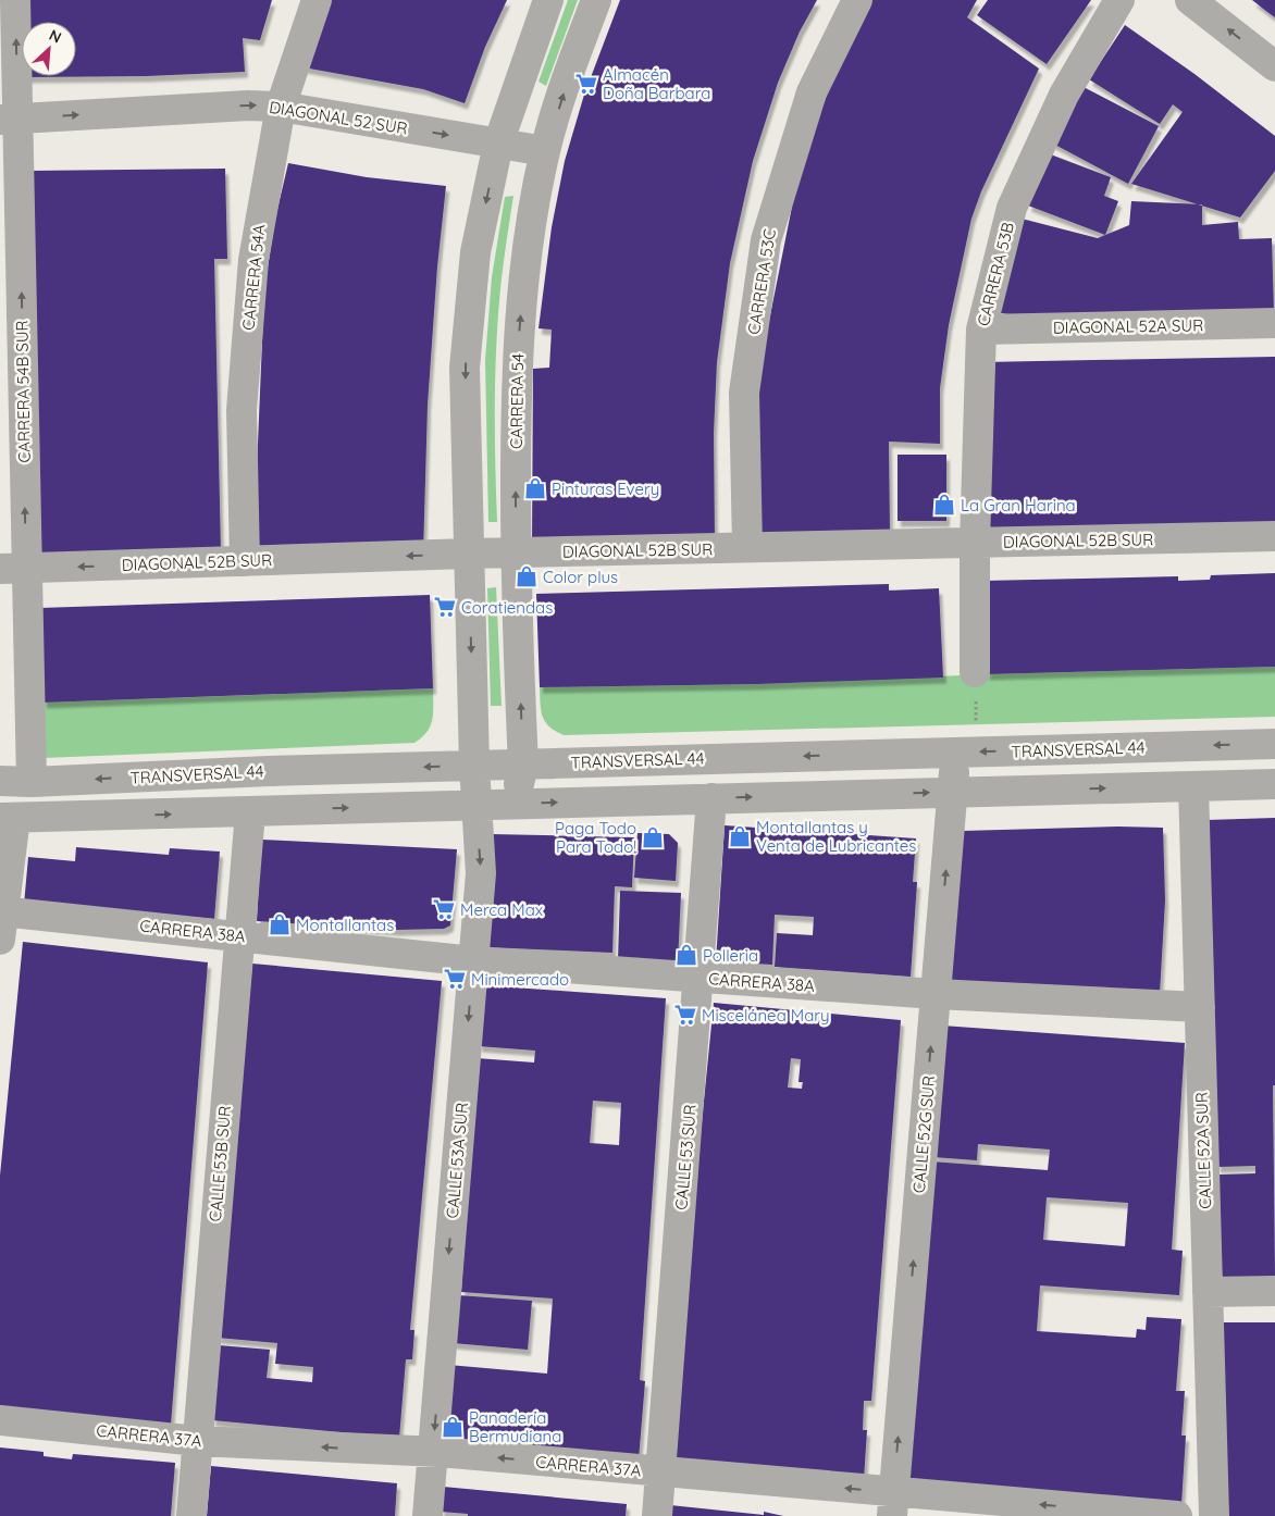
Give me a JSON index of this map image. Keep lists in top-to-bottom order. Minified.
{"streets":{"street":["DIAGONAL 52 SUR","CARRERA 53B","CARRERA 54A","CARRERA 53C","DIAGONAL 52A SUR","CARRERA 54B SUR","CARRERA 54","DIAGONAL 52B SUR","TRANSVERSAL 44","CARRERA 38A","CALLE 52G SUR","CALLE 52A SUR","CALLE 53 SUR","CALLE 53A SUR","CALLE 53B SUR","CARRERA 37A"]},"crossings":[["DIAGONAL 52 SUR","CARRERA 54A"],["DIAGONAL 52 SUR","CARRERA 54B SUR"],["DIAGONAL 52 SUR","CARRERA 54"],["CARRERA 53B","DIAGONAL 52A SUR"],["CARRERA 53B","DIAGONAL 52B SUR"],["CARRERA 54A","DIAGONAL 52B SUR"],["CARRERA 53C","DIAGONAL 52B SUR"],["CARRERA 54B SUR","DIAGONAL 52B SUR"],["CARRERA 54B SUR","TRANSVERSAL 44"],["CARRERA 54","DIAGONAL 52B SUR"],["CARRERA 54","TRANSVERSAL 44"],["CARRERA 54","CALLE 53A SUR"],["TRANSVERSAL 44","CALLE 52G SUR"],["CARRERA 38A","CALLE 52G SUR"],["CARRERA 38A","CALLE 52A SUR"],["CARRERA 38A","CALLE 53 SUR"],["CARRERA 38A","CALLE 53A SUR"],["CARRERA 38A","CALLE 53B SUR"],["CALLE 52G SUR","CARRERA 37A"],["CALLE 53 SUR","CARRERA 37A"],["CALLE 53A SUR","CARRERA 37A"],["CALLE 53B SUR","CARRERA 37A"]],"one_way":["DIAGONAL 52 SUR","CARRERA 54B SUR","CALLE 52G SUR","CALLE 53A SUR","CARRERA 37A"],"places":{"supermarket":["Almacén Doña Barbara","Coratiendas","Merca Max","Minimercado","Miscelánea Mary"],"shop":["Pinturas Every","La Gran Harina","Color plus","Montallantas y Venta de Lubricantes","Paga Todo Para Todo!","Montallantas","Polleria","Panadería Bermudiana"]},"north":"top right"}
